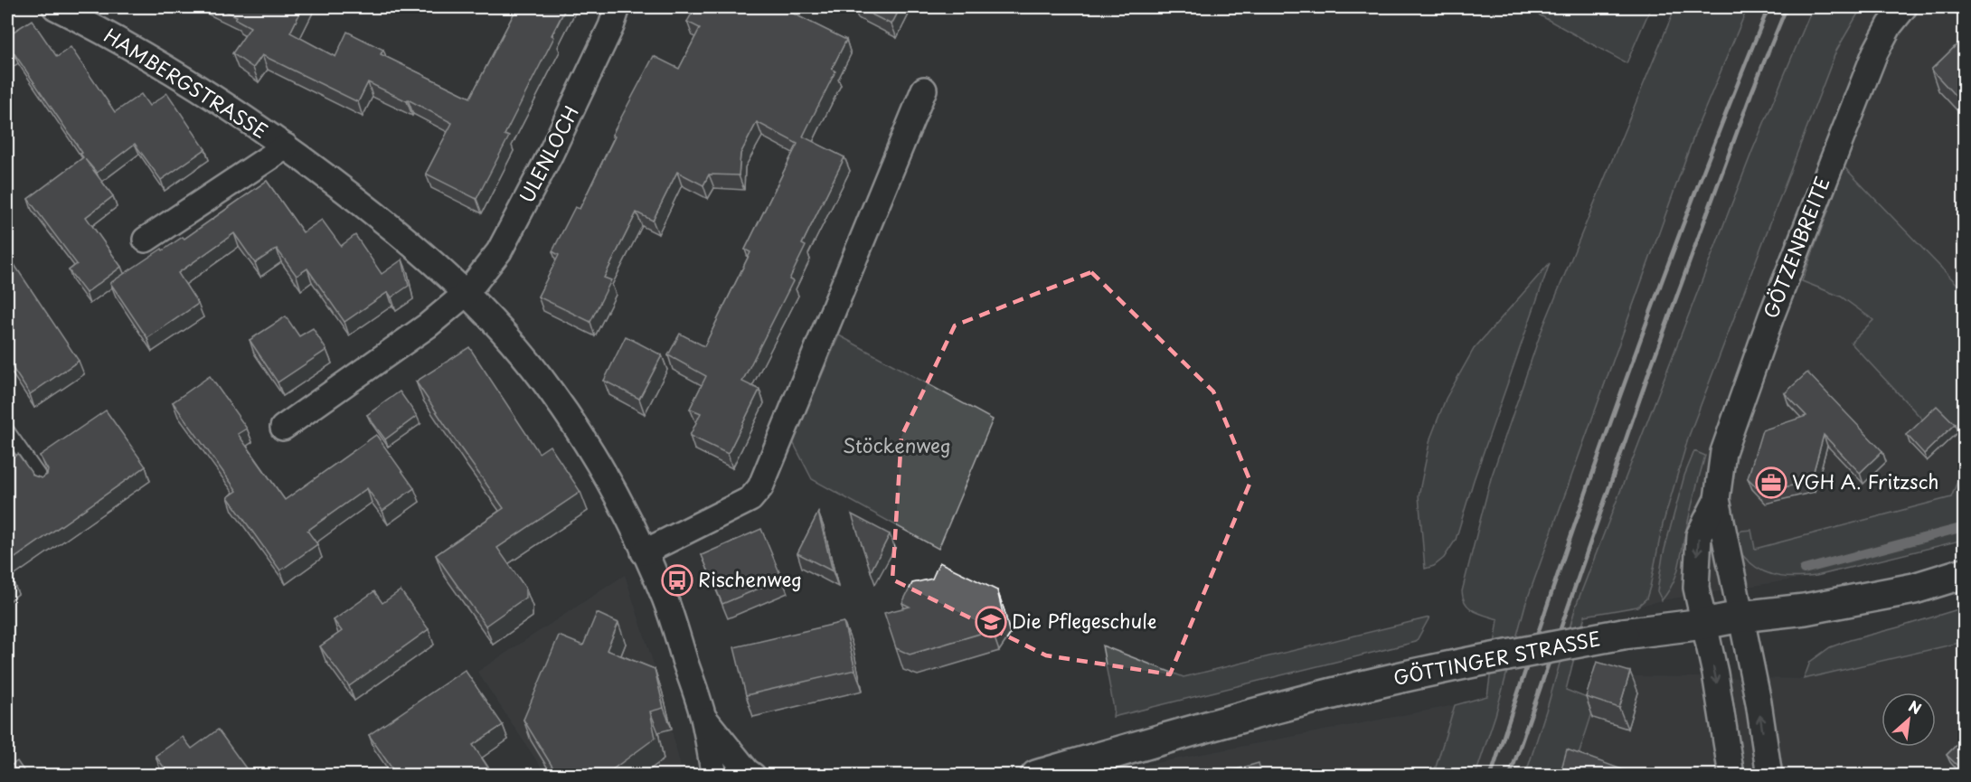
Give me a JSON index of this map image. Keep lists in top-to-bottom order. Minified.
{"streets":{"street":["HAMBERGSTRASSE","ULENLOCH","GÖTZENBREITE","GÖTTINGER STRASSE"]},"crossings":[["HAMBERGSTRASSE","ULENLOCH"],["GÖTZENBREITE","GÖTTINGER STRASSE"]],"parks":["Stöckenweg"],"places":{"office":["VGH A. Fritzsch"],"bus stop":["Rischenweg"],"school or university":["Die Pflegeschule"]},"north":"top right"}
